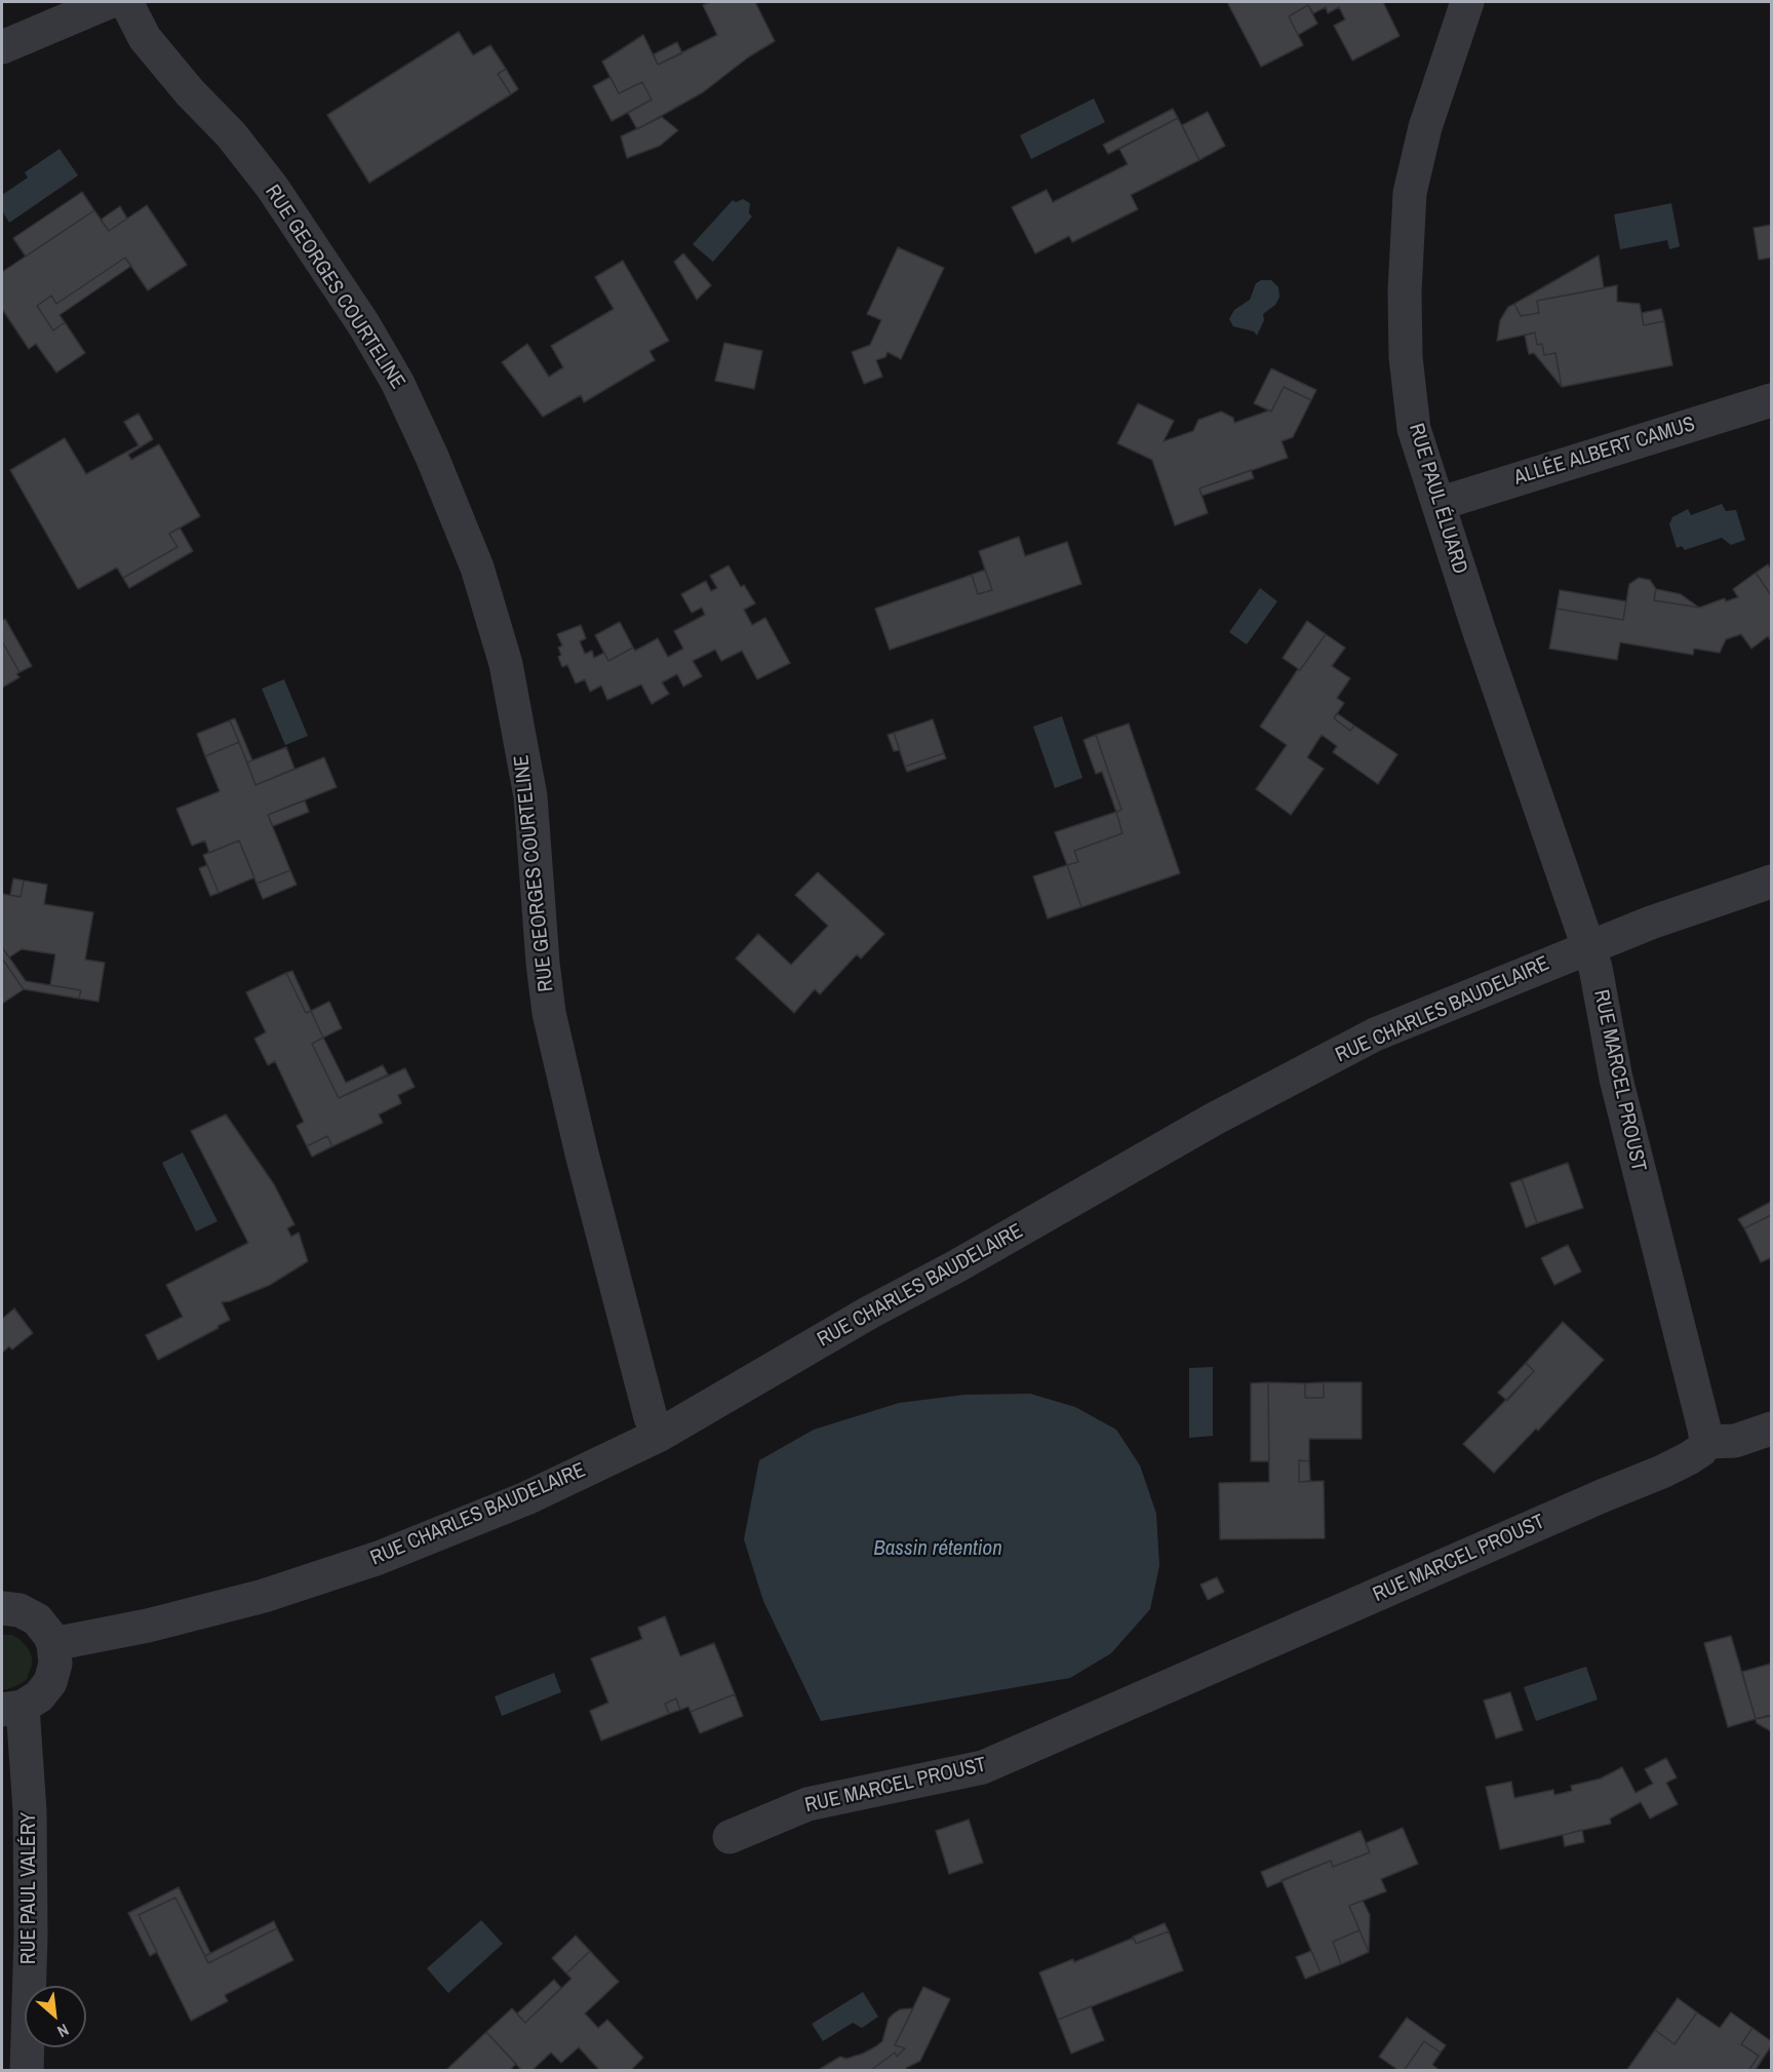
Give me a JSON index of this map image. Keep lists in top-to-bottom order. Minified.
{"streets":{"street":["RUE GEORGES COURTELINE","ALLÉE ALBERT CAMUS","RUE PAUL ÉLUARD","RUE CHARLES BAUDELAIRE","RUE MARCEL PROUST","RUE PAUL VALÉRY"]},"crossings":[["RUE GEORGES COURTELINE","RUE CHARLES BAUDELAIRE"],["ALLÉE ALBERT CAMUS","RUE PAUL ÉLUARD"],["RUE PAUL ÉLUARD","RUE CHARLES BAUDELAIRE"],["RUE PAUL ÉLUARD","RUE MARCEL PROUST"],["RUE CHARLES BAUDELAIRE","RUE MARCEL PROUST"]],"water":["Bassin rétention"],"north":"bottom right"}
